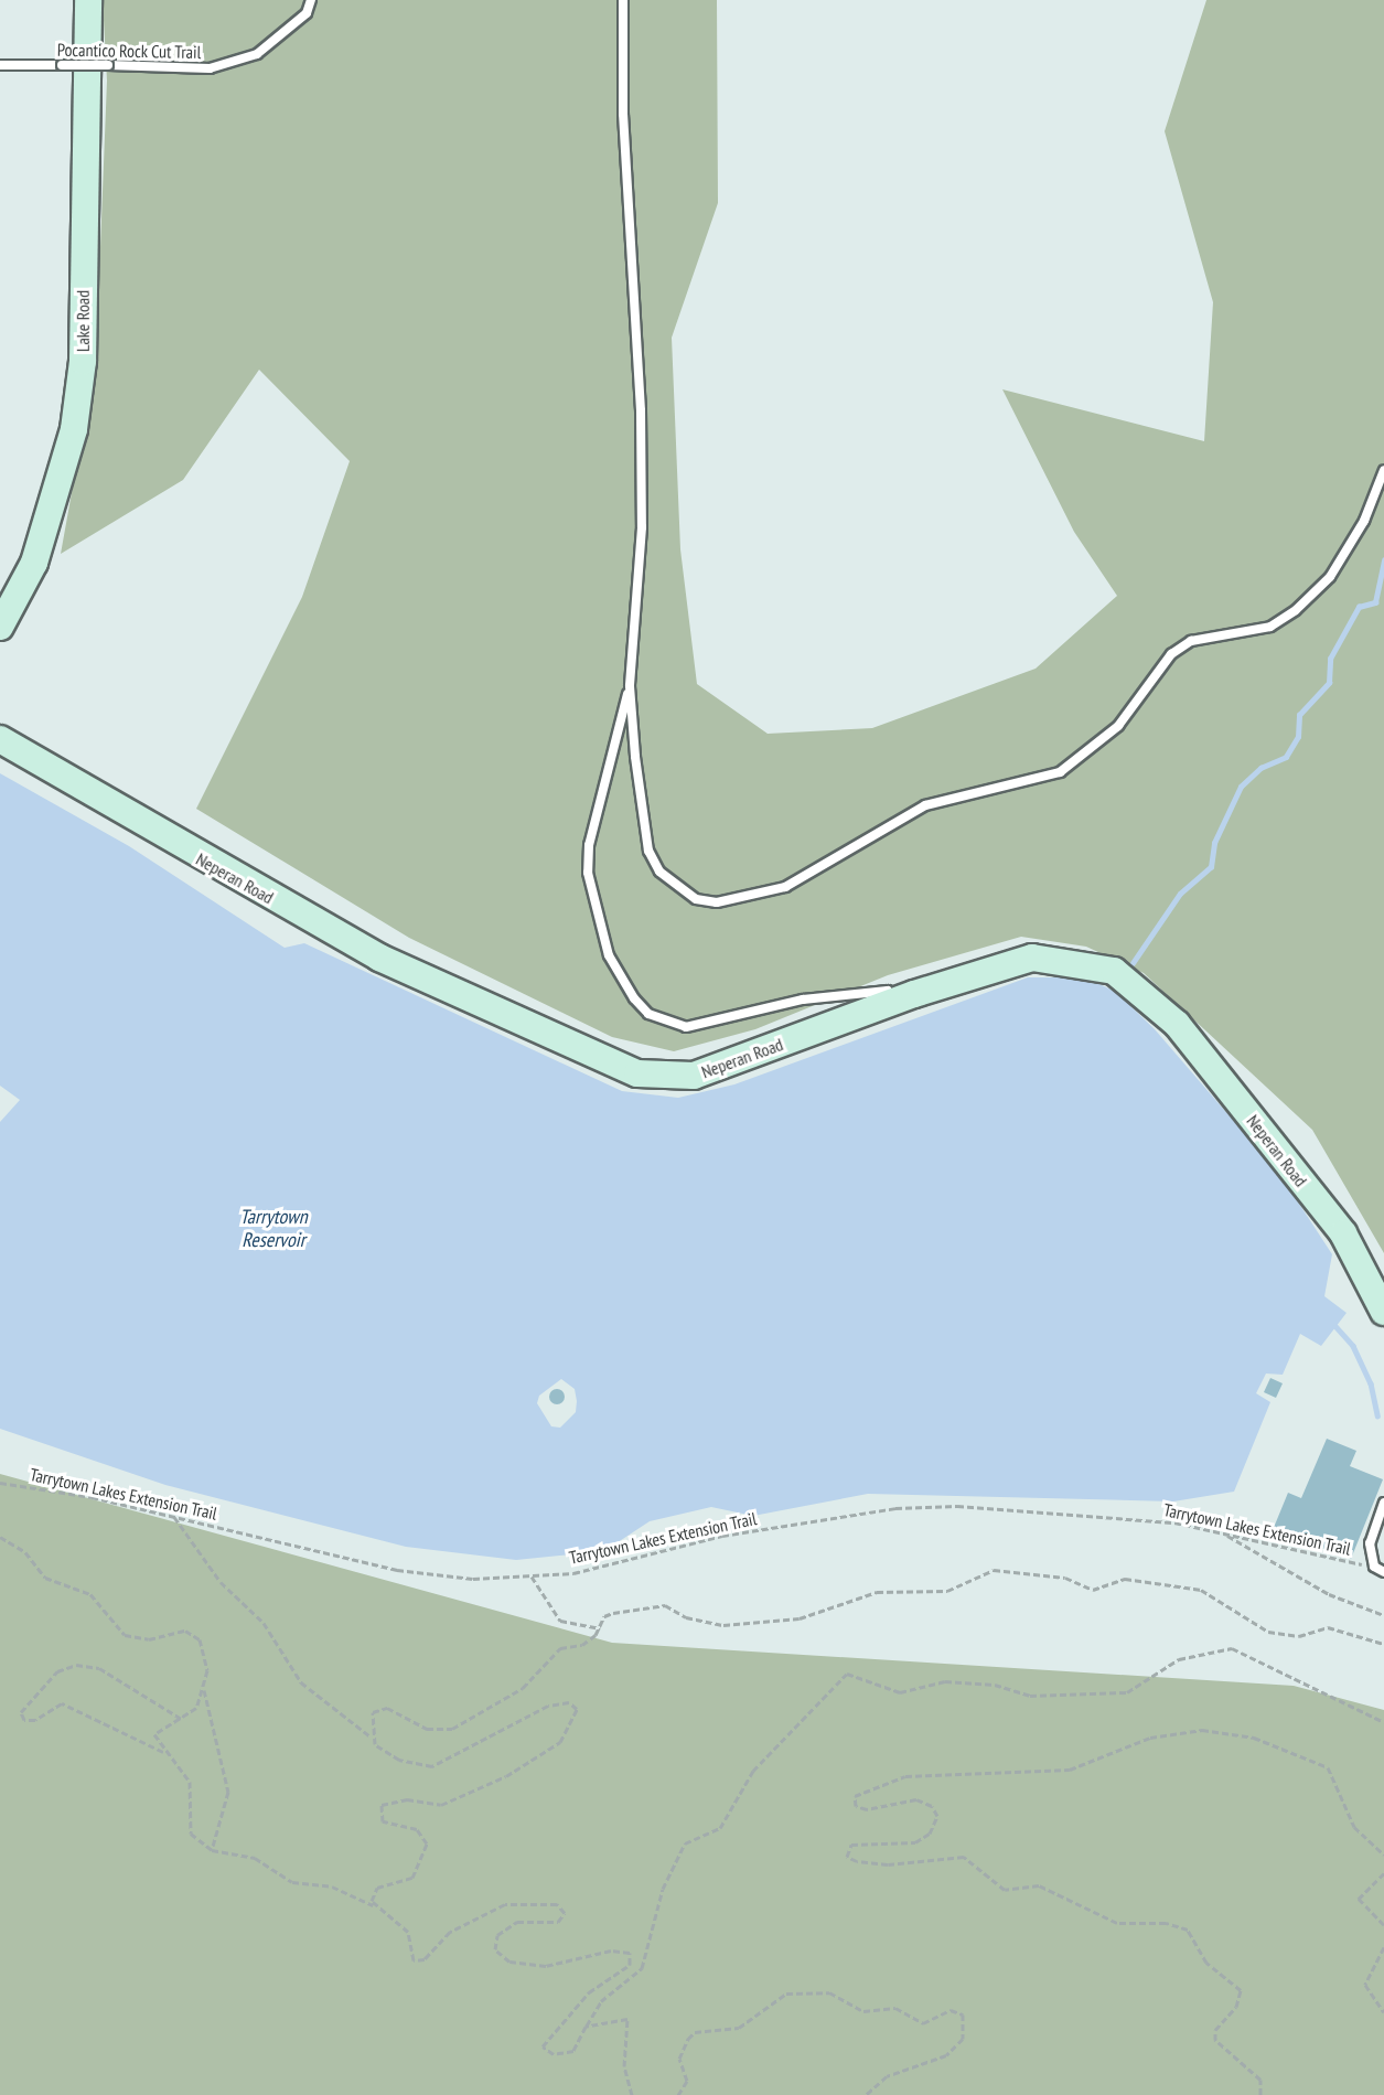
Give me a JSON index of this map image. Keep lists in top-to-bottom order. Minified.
{"streets":{"street":["Lake Road","Neperan Road"],"lane":["Pocantico Rock Cut Trail"],"path":["Tarrytown Lakes Extension Trail"]},"water":["Tarrytown Reservoir"]}
